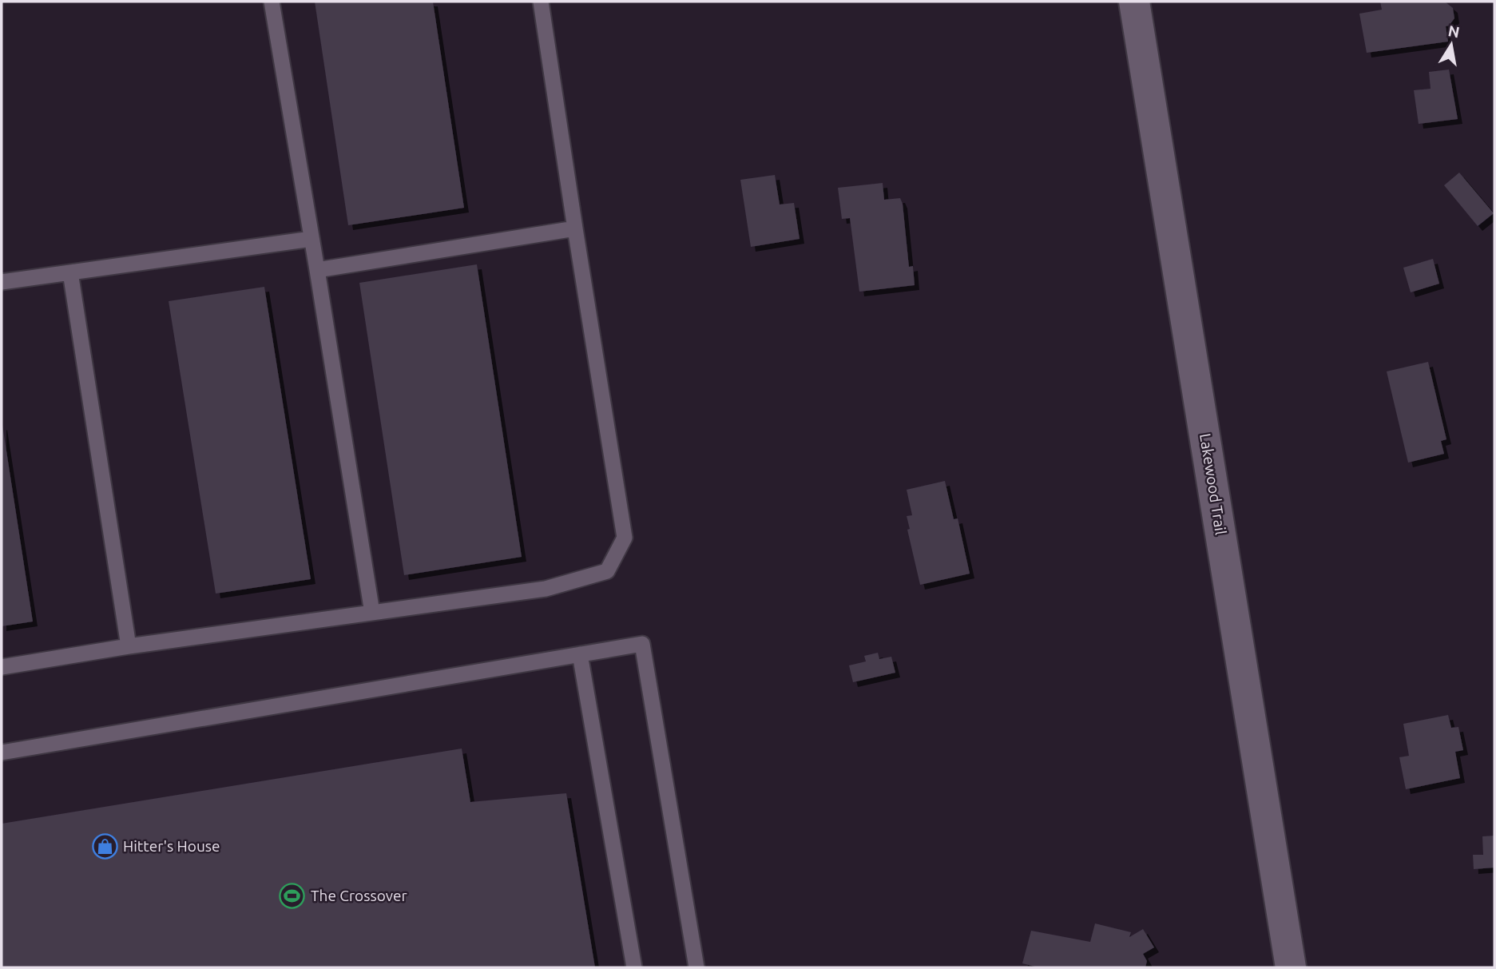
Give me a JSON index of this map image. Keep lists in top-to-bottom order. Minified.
{"streets":{"street":["Lakewood Trail"]},"places":{"shop":["Hitter's House"],"sports":["The Crossover"]},"north":"top"}
